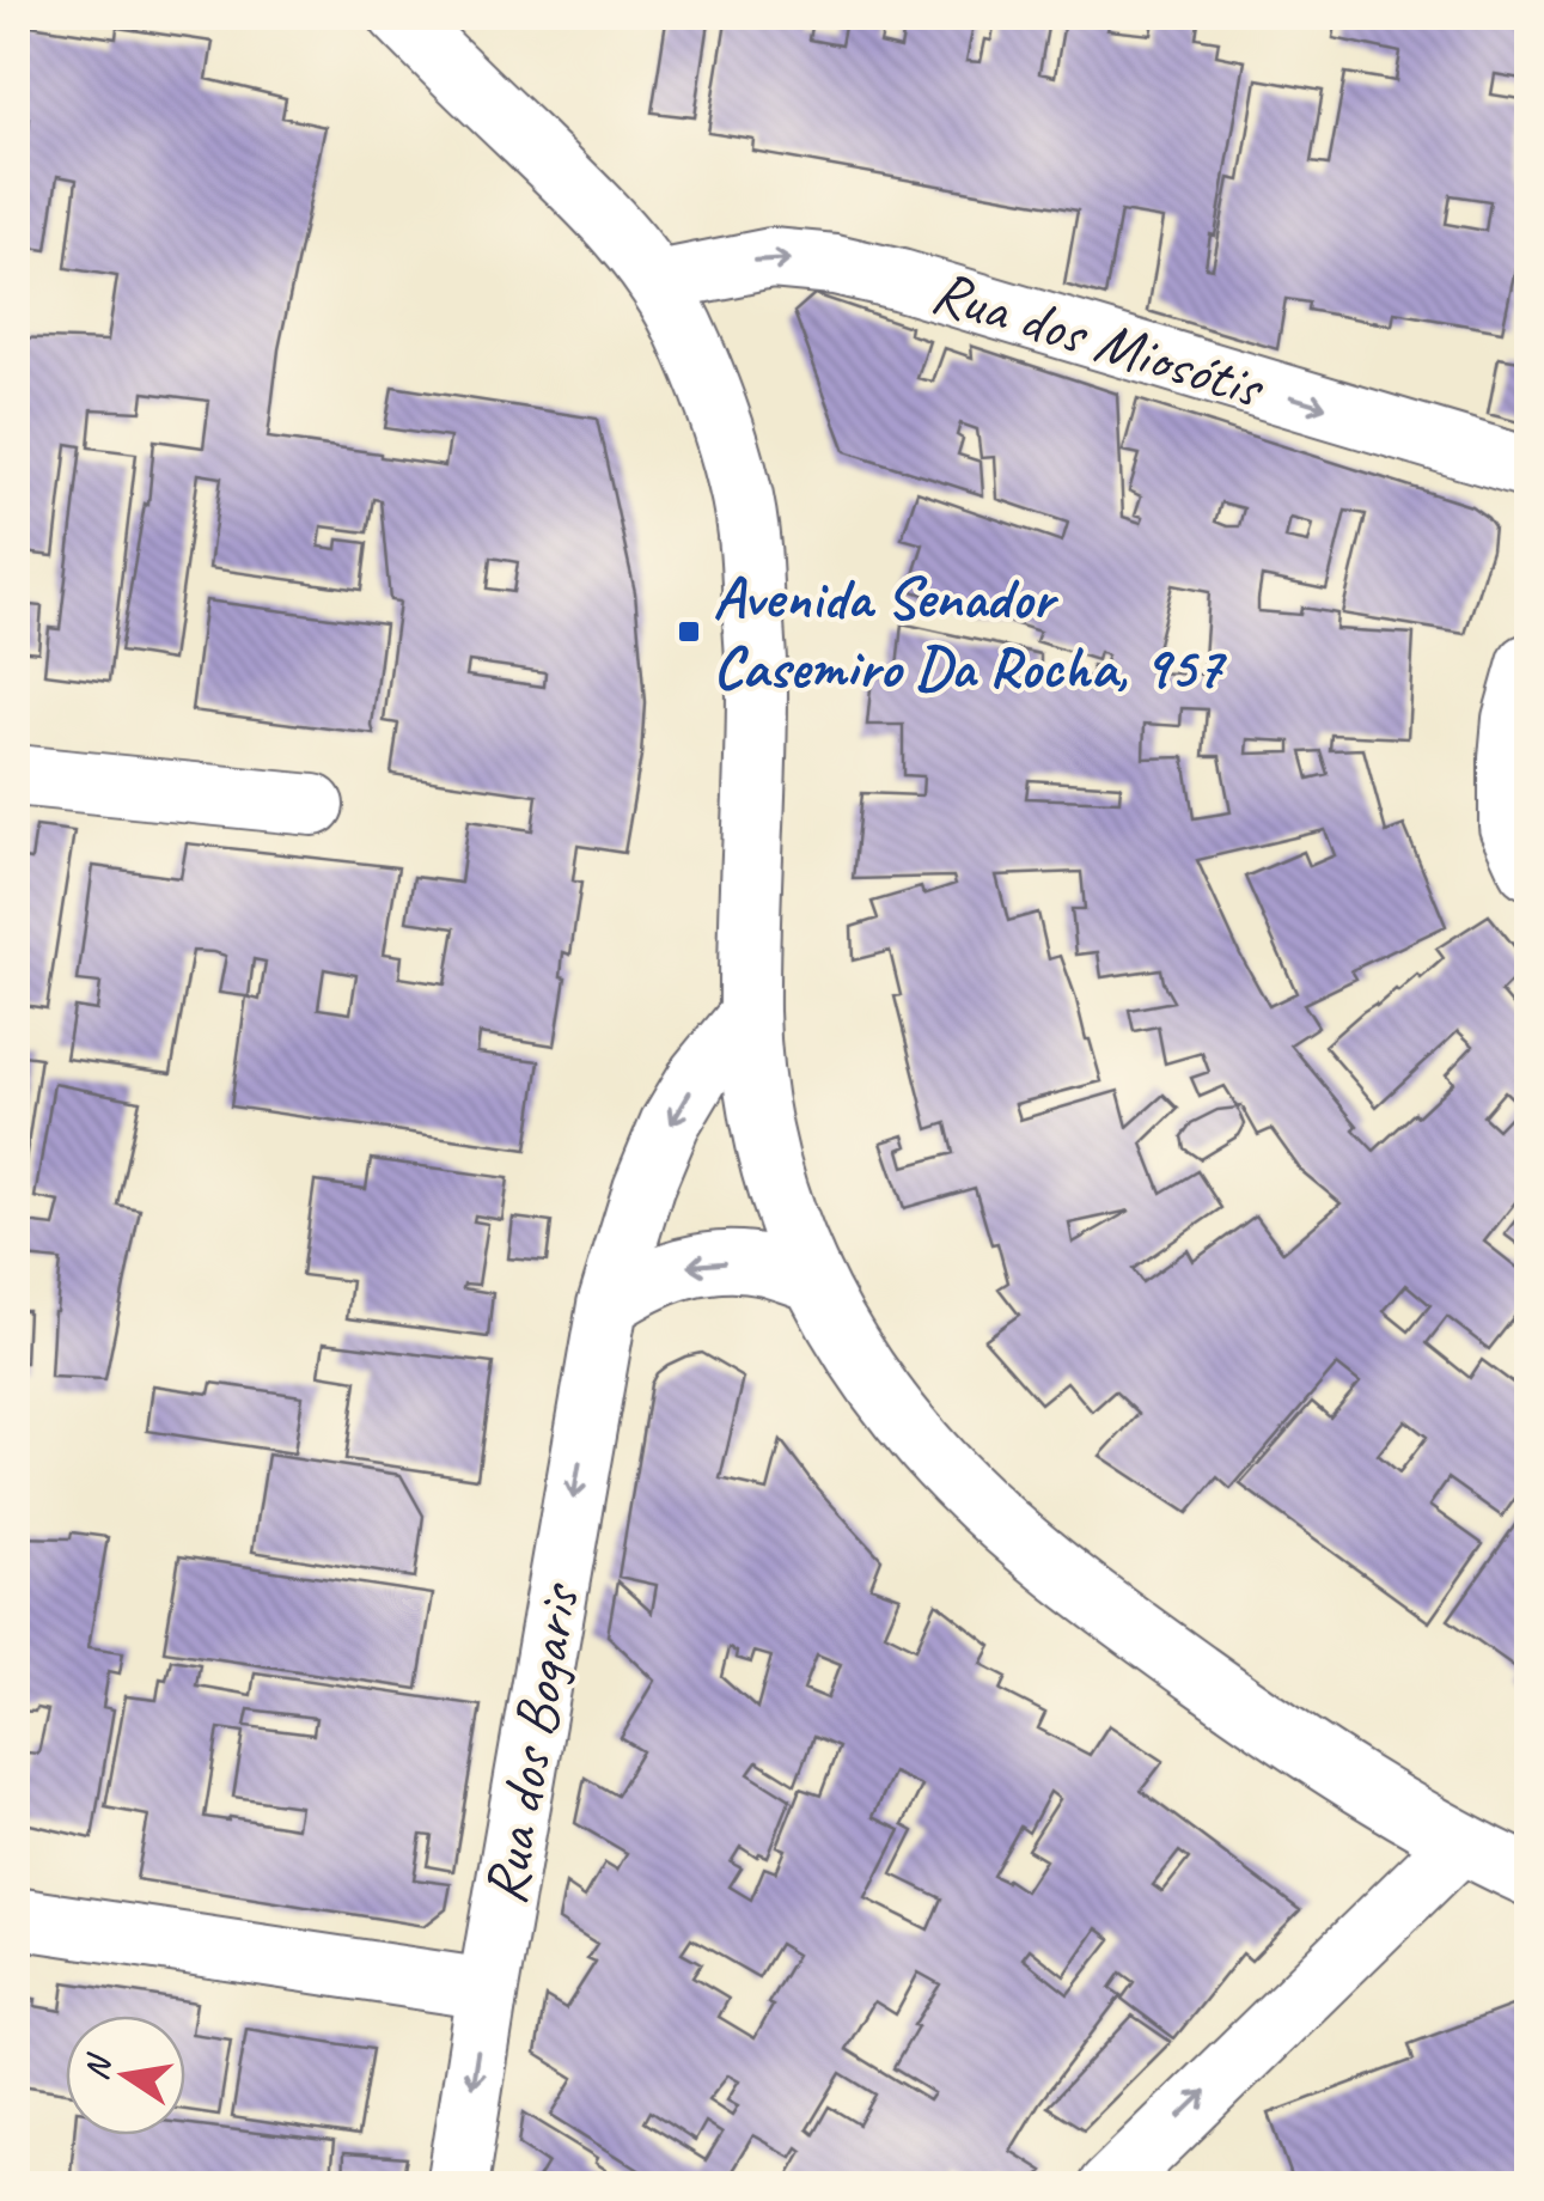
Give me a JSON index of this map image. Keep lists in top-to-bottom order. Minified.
{"streets":{"street":["Rua dos Miosótis","Rua dos Bogaris"]},"one_way":["Rua dos Miosótis","Rua dos Bogaris"],"places":{"transit":["Avenida Senador Casemiro Da Rocha, 957"]},"north":"left"}
